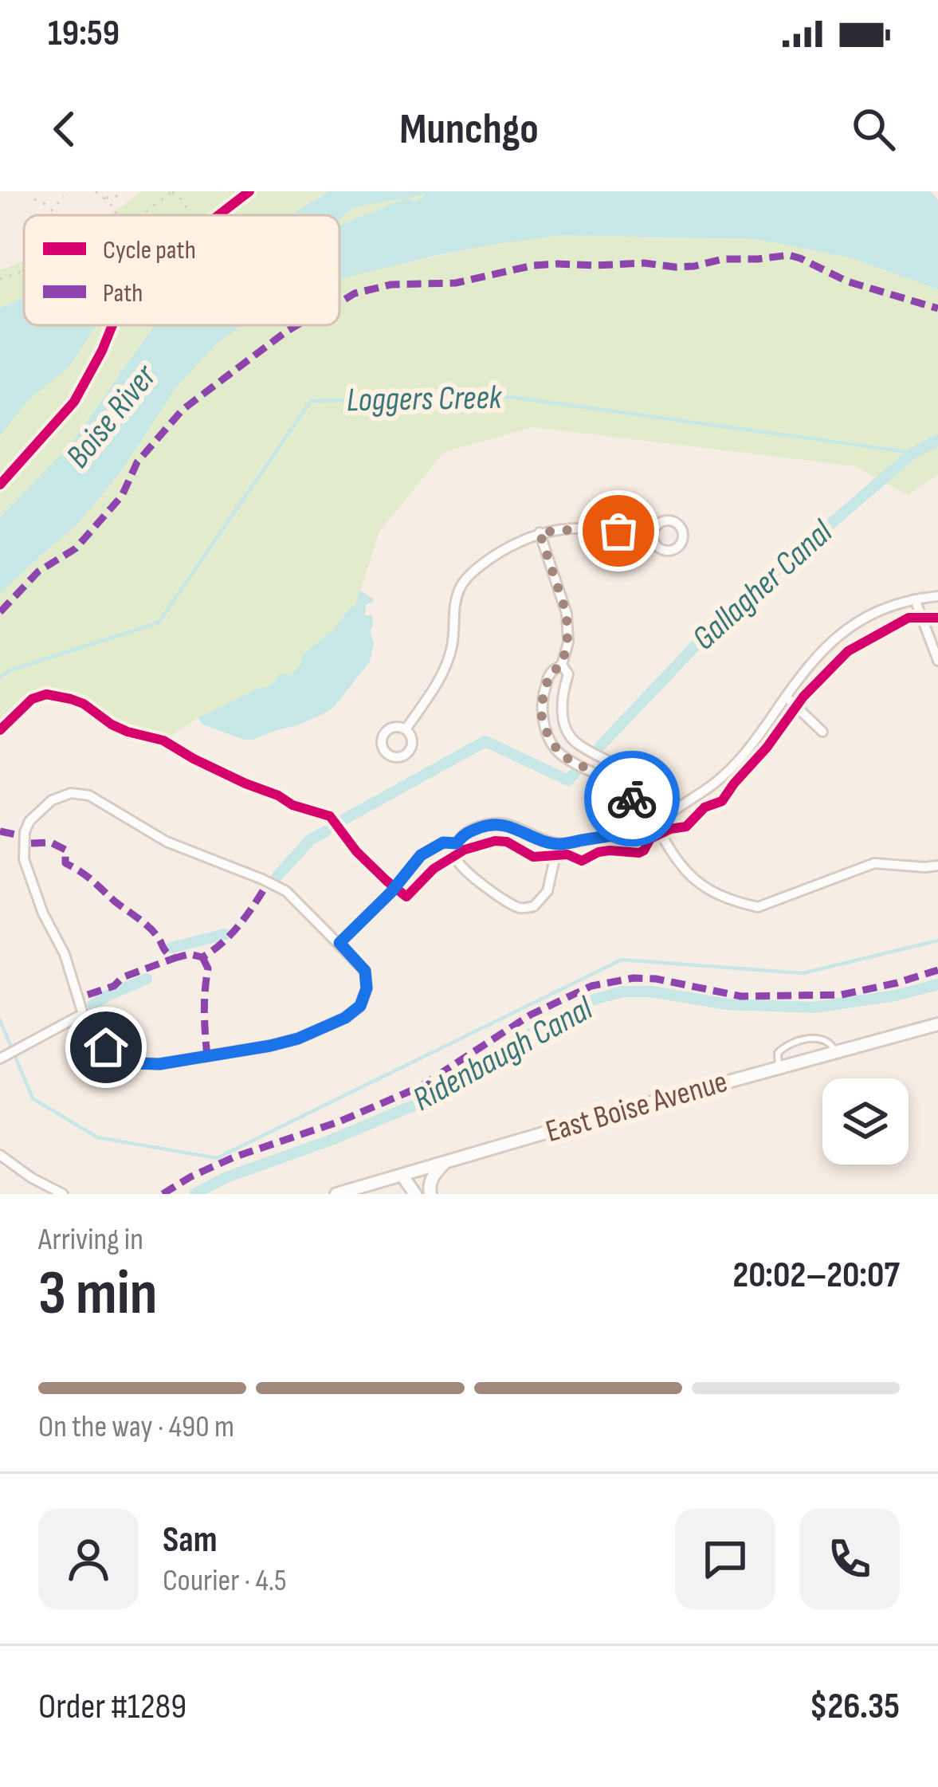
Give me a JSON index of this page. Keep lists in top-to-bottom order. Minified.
{"streets":{"street":["East Boise Avenue"]},"water":["Loggers Creek","Boise River","Gallagher Canal","Ridenbaugh Canal"],"legend":["Cycle path","Path"],"page":{"status":"19:59","header":"Munchgo","heading":["3 min","Arriving in","20:02–20:07"],"panel":["Sam","Courier · 4.5","Order #1289","$26.35"],"bar":"On the way · 490 m"}}
